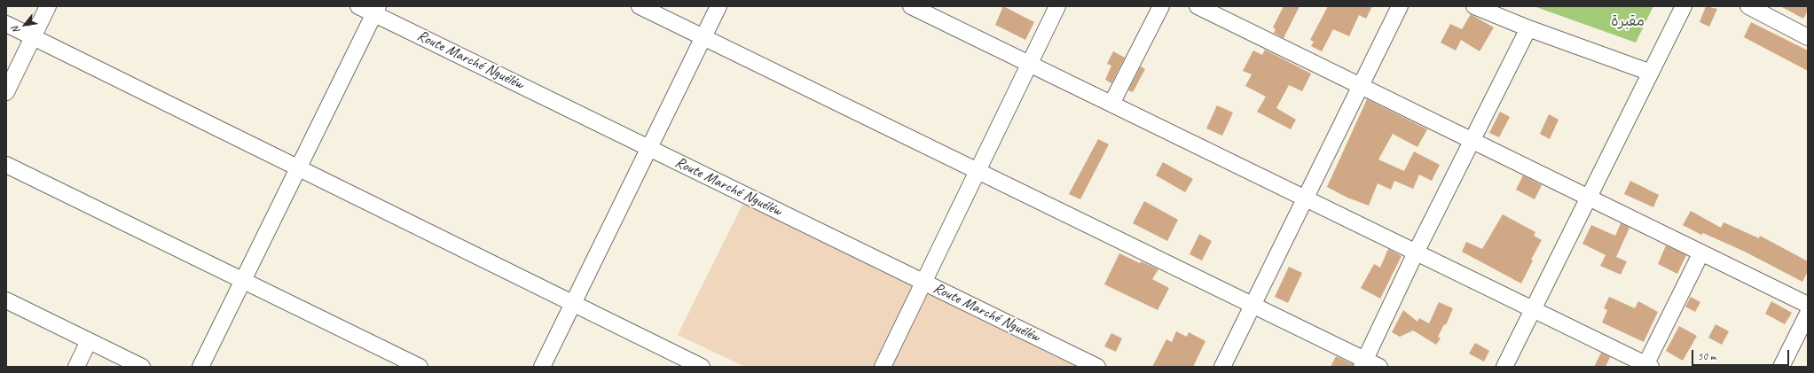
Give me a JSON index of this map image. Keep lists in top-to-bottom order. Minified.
{"streets":{"street":["Route Marché Nguéléw"]},"parks":["مقبرة"],"scale_bar":"50 m","north":"bottom left"}
